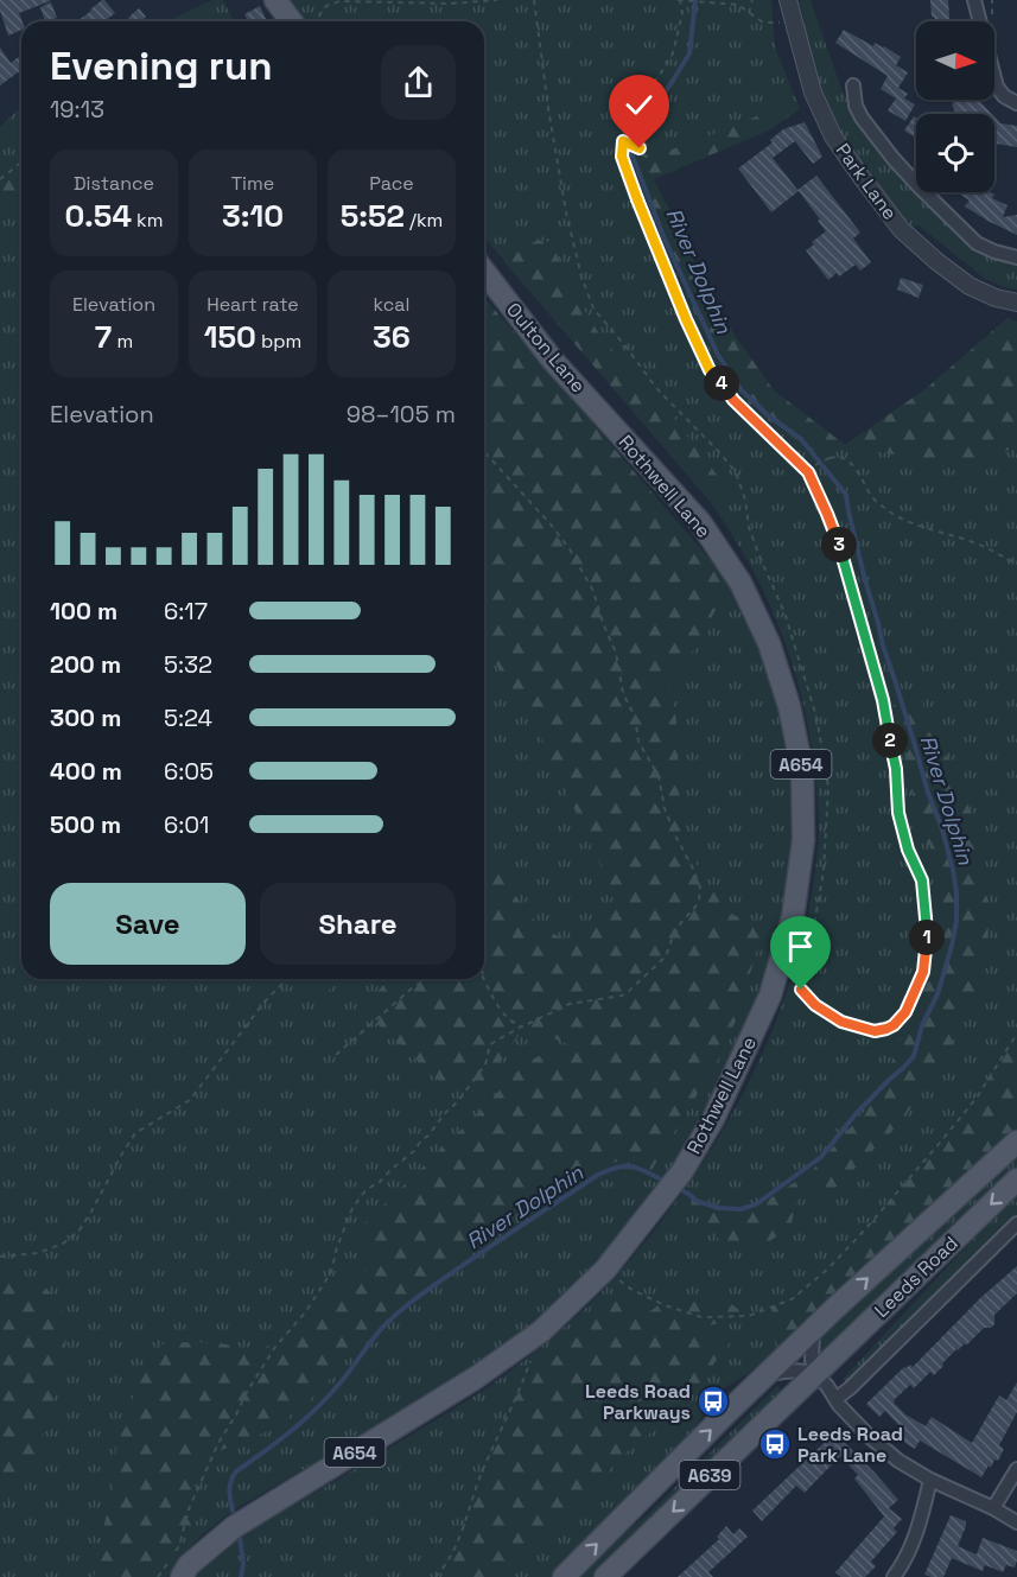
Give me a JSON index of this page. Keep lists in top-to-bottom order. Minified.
{"streets":{"main road":["Oulton Lane","Rothwell Lane","A654","Leeds Road","A639"],"street":["Park Lane"]},"crossings":[["Oulton Lane","Rothwell Lane"]],"water":["River Dolphin"],"places":{"bus stop":["Leeds Road Parkways","Leeds Road Park Lane"]},"north":"right","page":{"heading":["Evening run","19:13"],"stats":[["Distance","0.54 km"],["Time","3:10"],["Pace","5:52 /km"],["Elevation","7 m"],["Heart rate","150 bpm"],["kcal","36"]],"pins":["4","3","2","1"],"chart":["Elevation","98–105 m"],"list":[{"name":"100 m","note":"6:17"},{"name":"200 m","note":"5:32"},{"name":"300 m","note":"5:24"},{"name":"400 m","note":"6:05"},{"name":"500 m","note":"6:01"}],"buttons":["Save","Share"]}}
